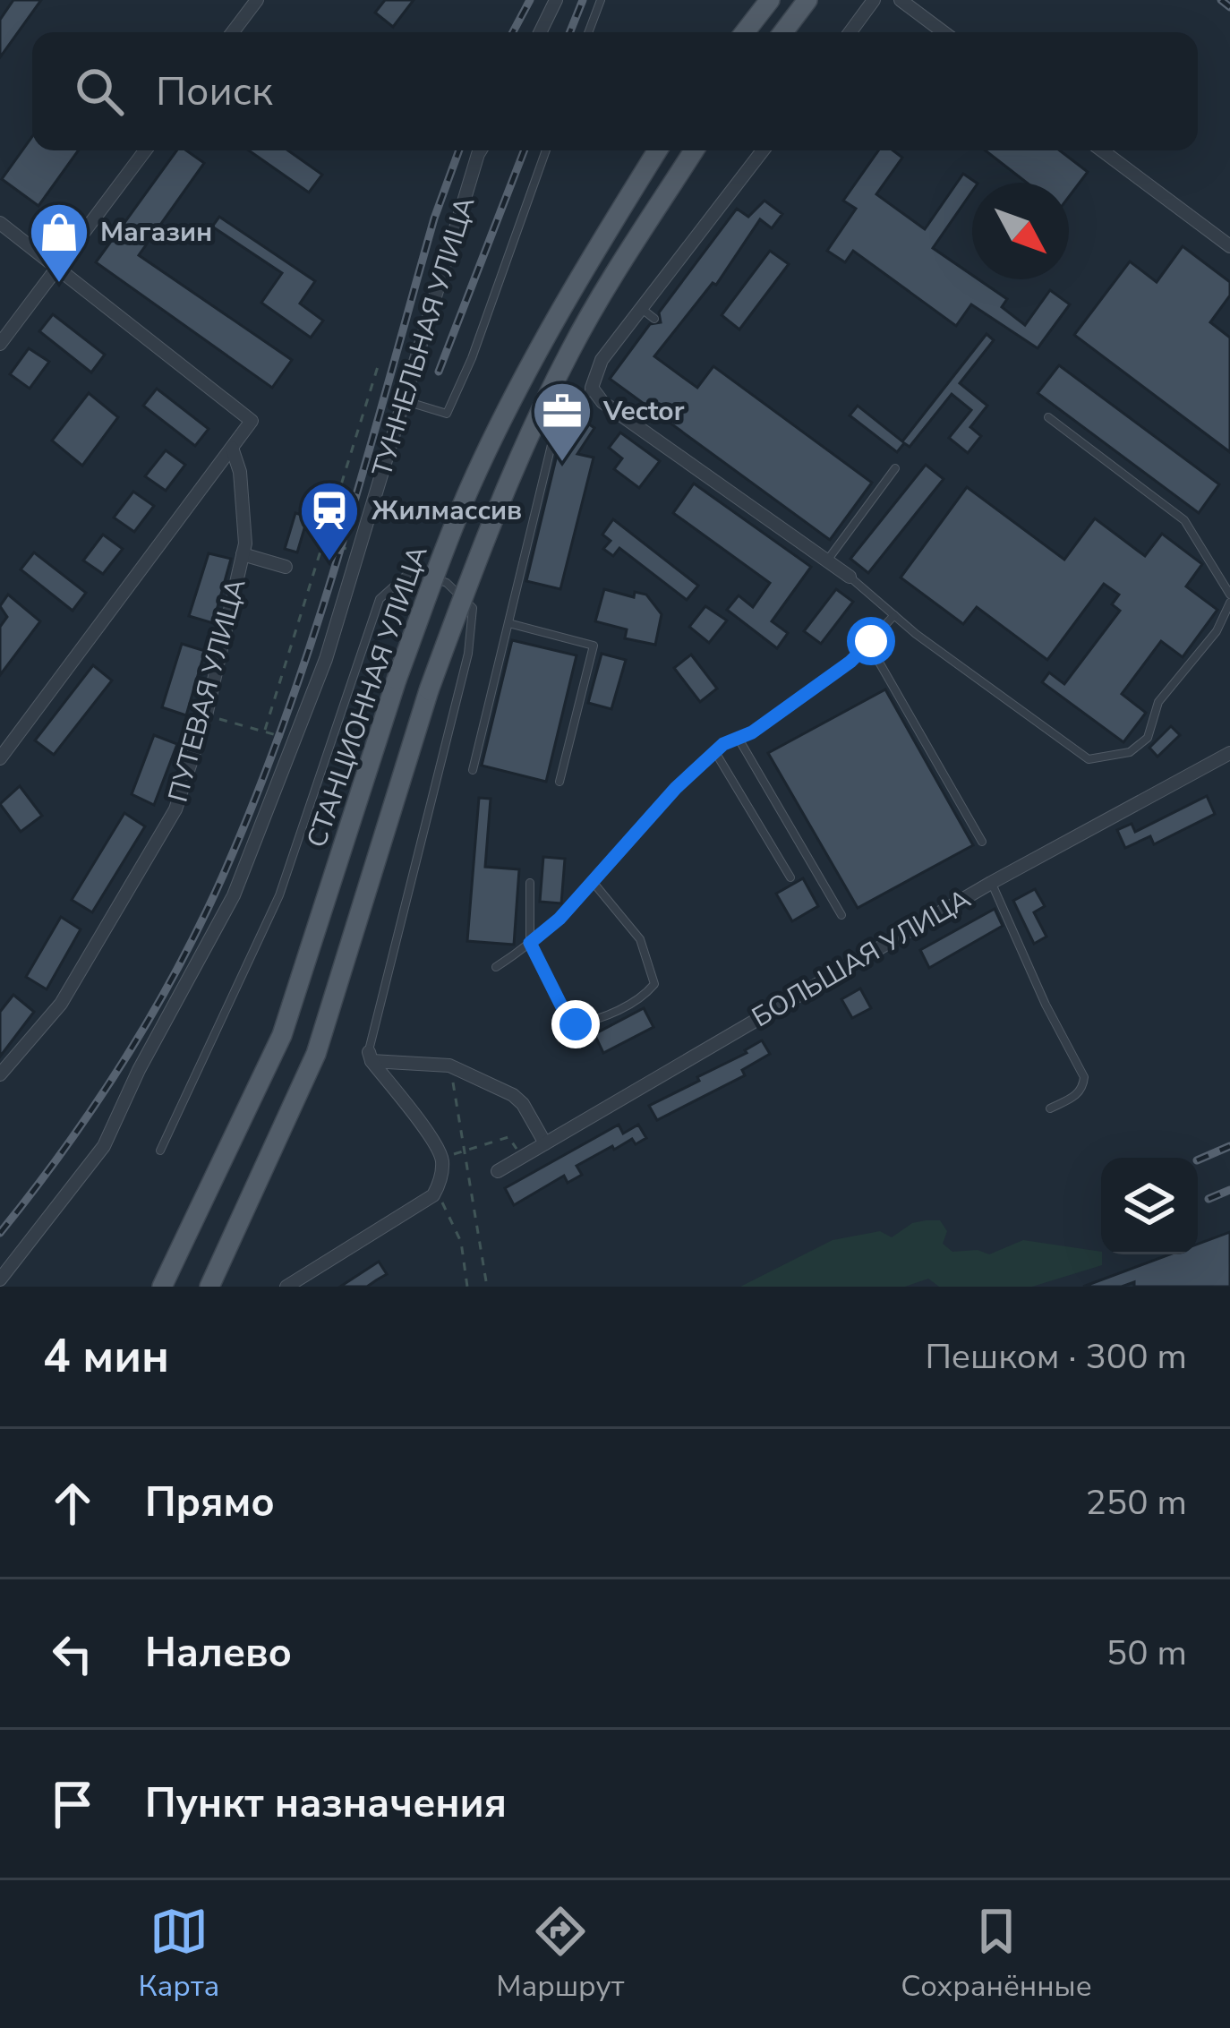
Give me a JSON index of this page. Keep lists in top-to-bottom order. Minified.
{"streets":{"main road":["СТАНЦИОННАЯ УЛИЦА"],"street":["ТУННЕЛЬНАЯ УЛИЦА","ПУТЕВАЯ УЛИЦА","БОЛЬШАЯ УЛИЦА"]},"places":{"shop":["Магазин"],"office":["Vector"],"station":["Жилмассив"]},"north":"bottom right","page":{"search":"Поиск","heading":["4 мин","Пешком · 300 m"],"list":[["Прямо","250 m"],["Налево","50 m"],"Пункт назначения"],"nav":["Карта","Маршрут","Сохранённые"]}}
